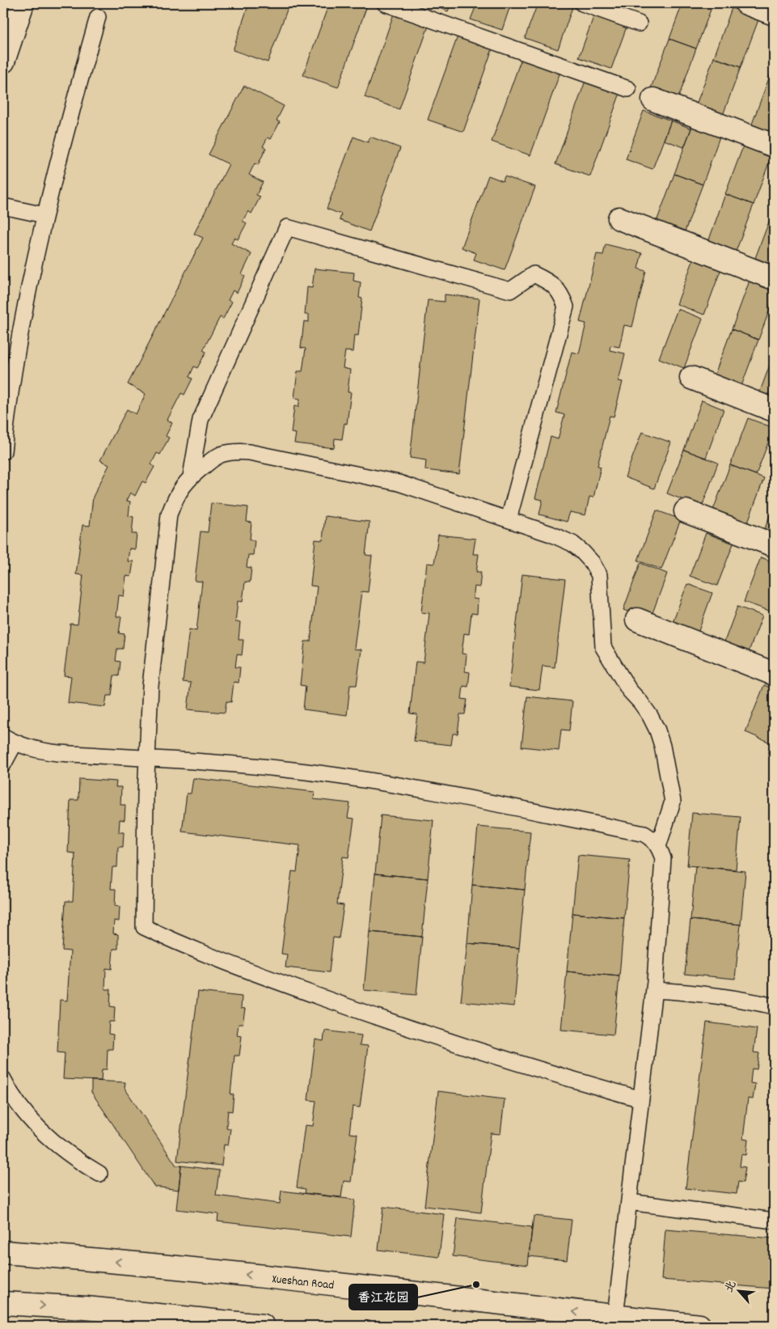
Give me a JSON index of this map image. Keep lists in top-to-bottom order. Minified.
{"streets":{"main road":["Xueshan Road"]},"places":["香江花园"],"north":"top left"}
